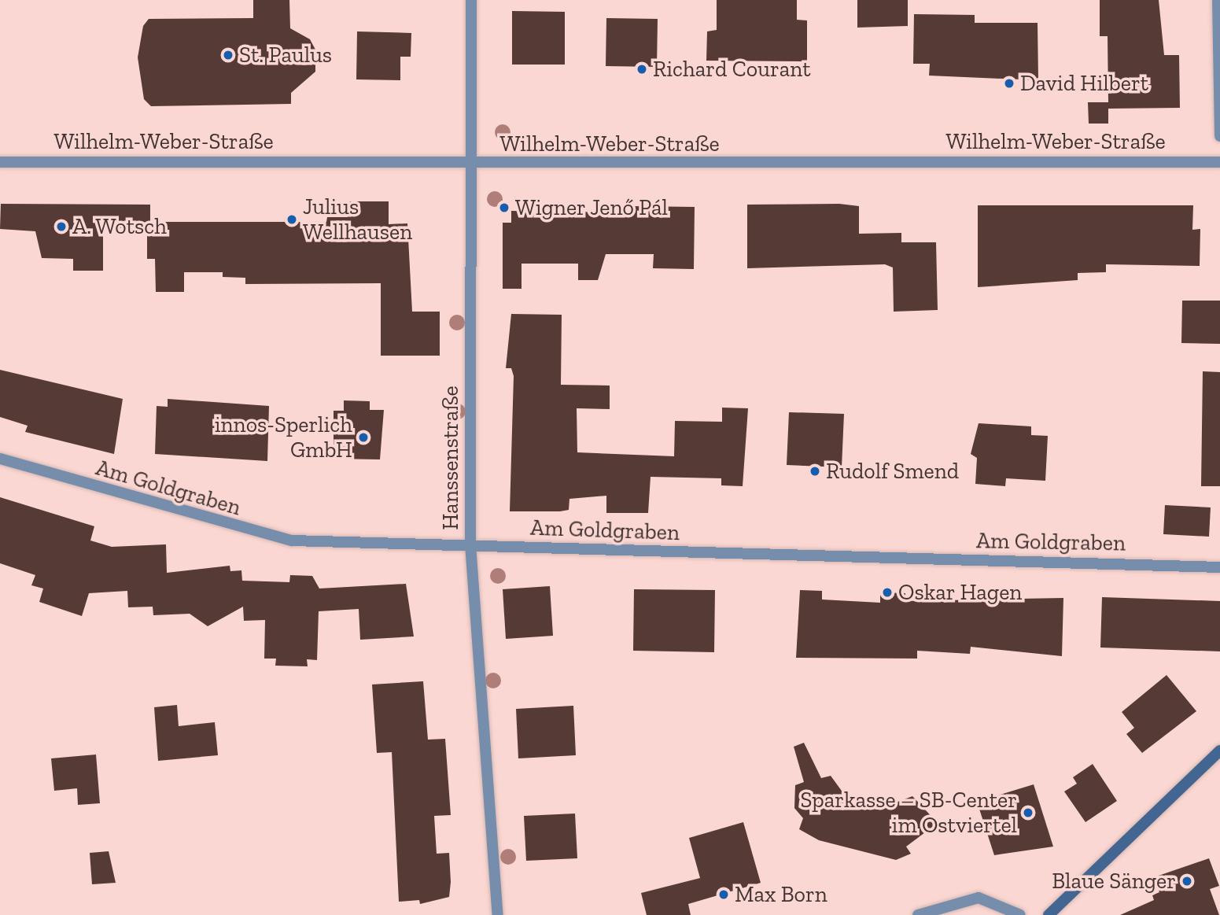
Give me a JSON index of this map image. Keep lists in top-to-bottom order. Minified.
{"streets":{"street":["Wilhelm-Weber-Straße","Hanssenstraße","Am Goldgraben"]},"crossings":[["Wilhelm-Weber-Straße","Hanssenstraße"],["Hanssenstraße","Am Goldgraben"]],"places":["St. Paulus","Richard Courant","David Hilbert","Wigner Jenő Pál","Julius Wellhausen","A. Wotsch","innos-Sperlich GmbH","Rudolf Smend","Oskar Hagen","Sparkasse – SB-Center im Ostviertel","Blaue Sänger","Max Born"]}
